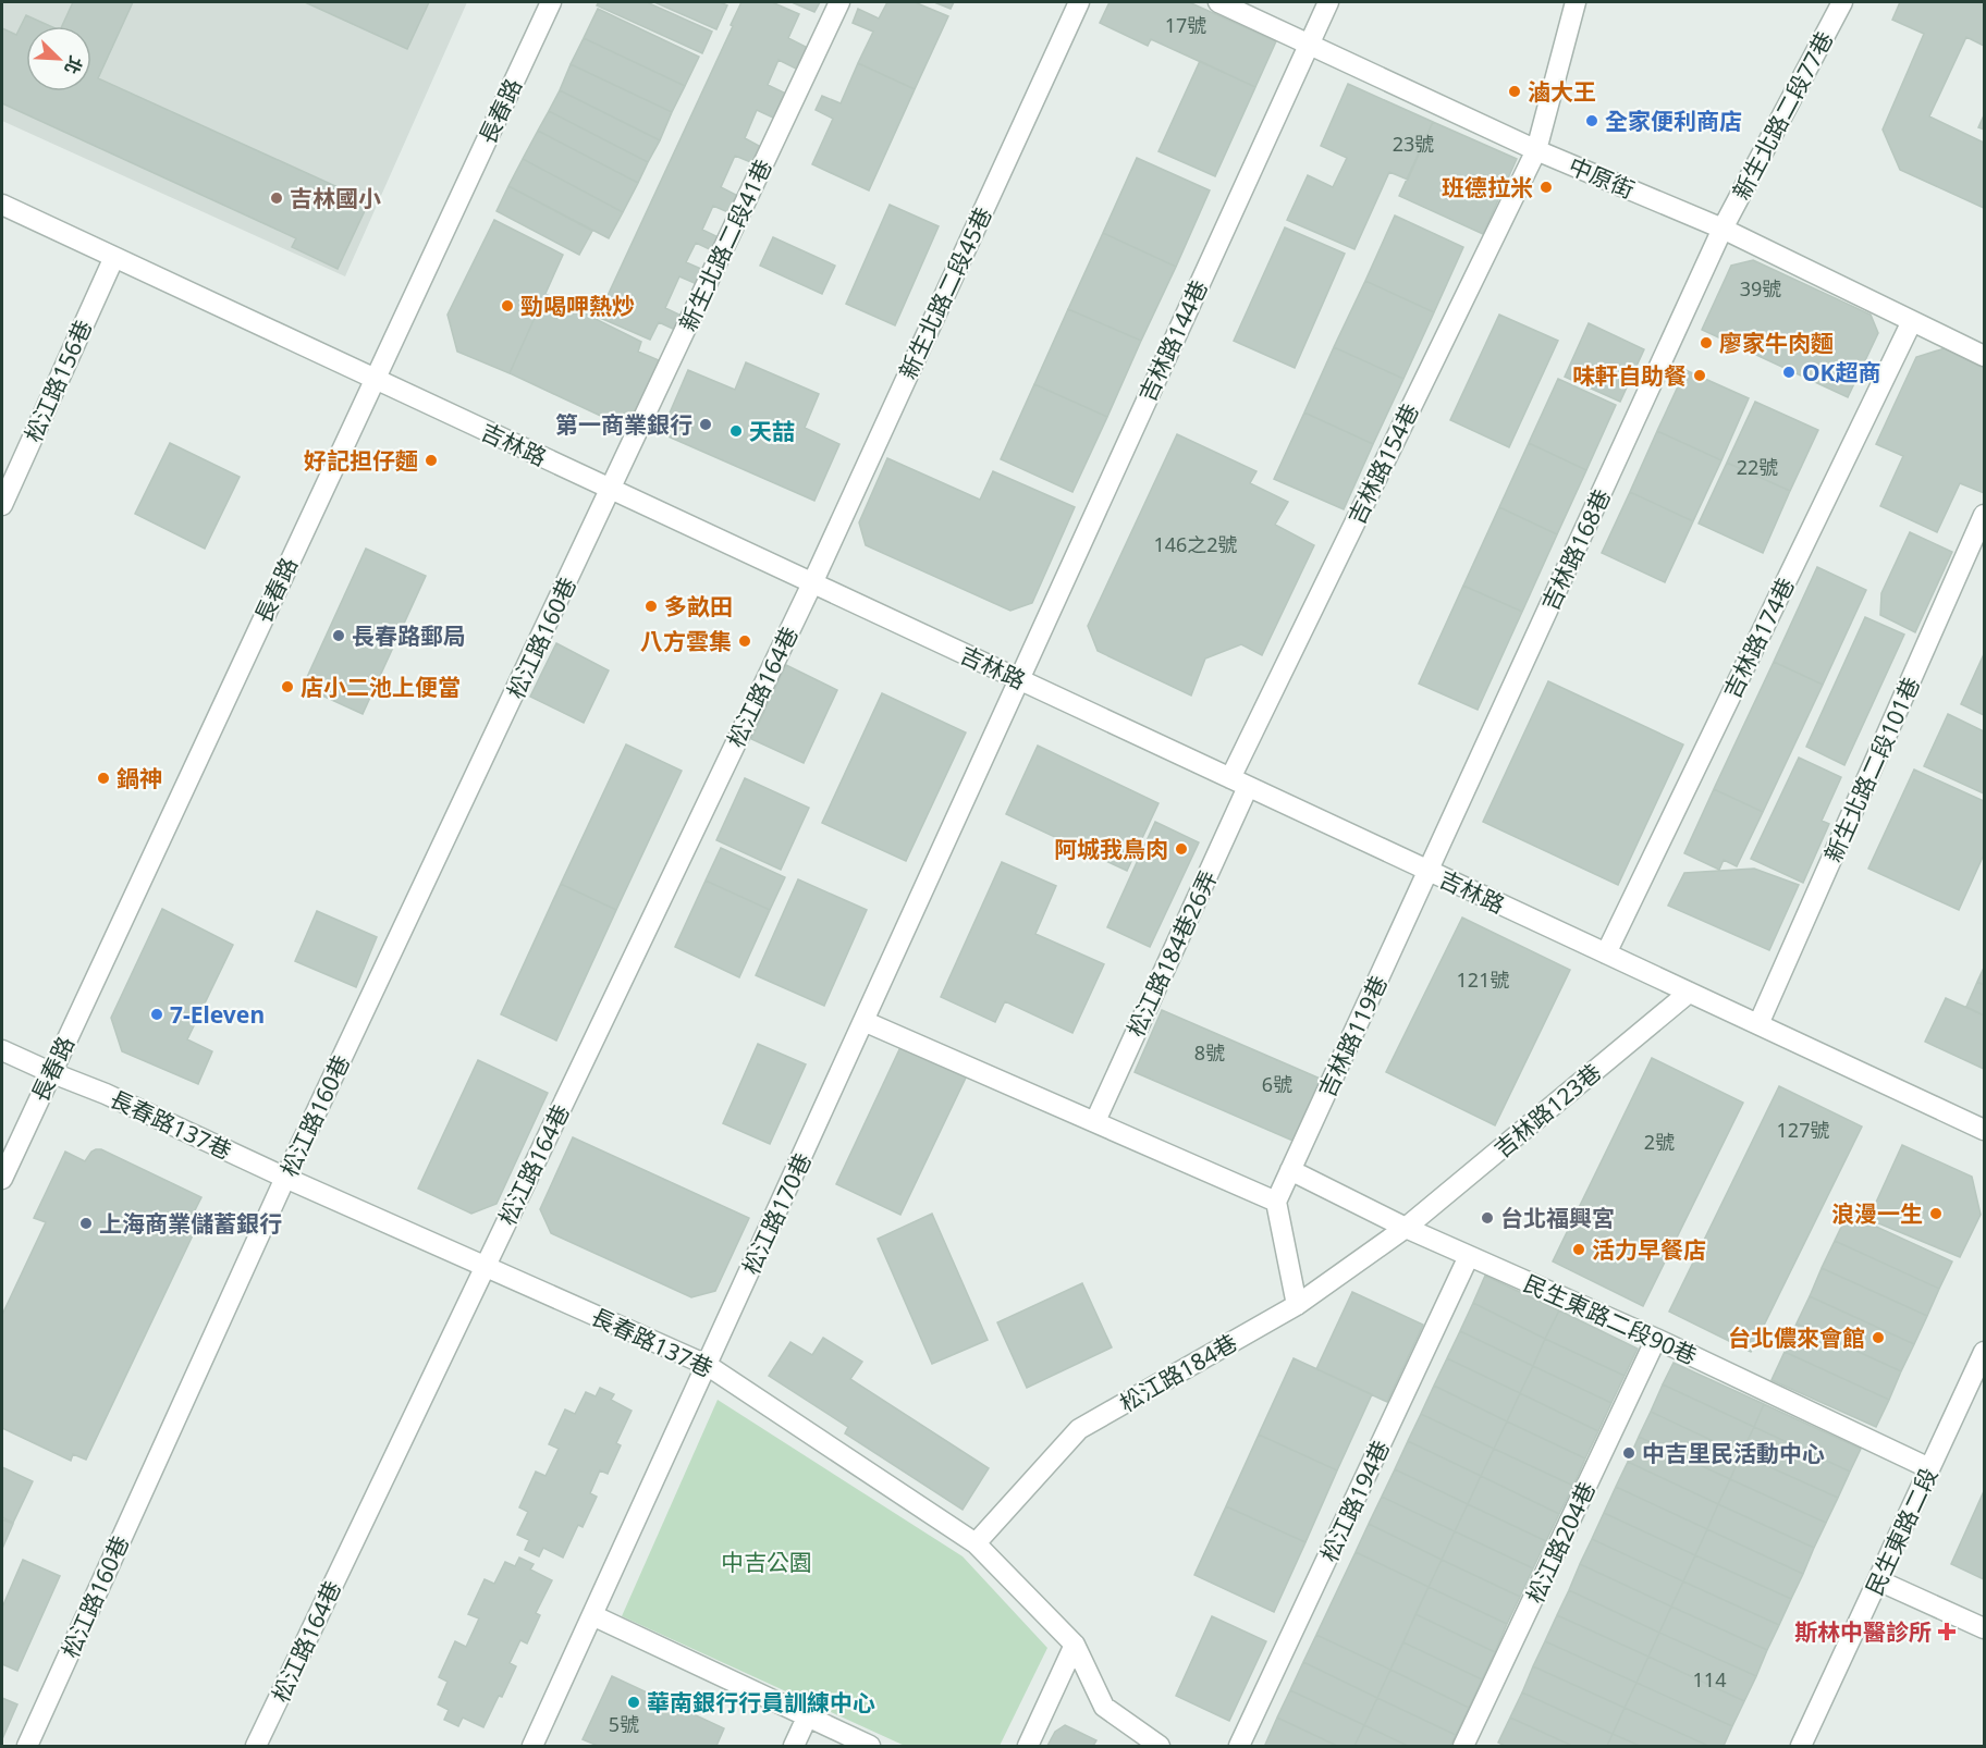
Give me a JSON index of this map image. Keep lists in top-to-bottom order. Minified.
{"streets":{"street":["長春路","新生北路二段77巷","中原街","新生北路二段41巷","新生北路二段45巷","吉林路144巷","松江路156巷","吉林路","吉林路154巷","吉林路168巷","松江路160巷","吉林路174巷","松江路164巷","新生北路二段101巷","松江路184巷26弄","吉林路119巷","吉林路123巷","長春路137巷","松江路170巷","民生東路二段90巷","松江路184巷","松江路194巷","民生東路二段","松江路204巷"]},"crossings":[["長春路","吉林路"],["長春路","長春路137巷"],["新生北路二段77巷","中原街"],["新生北路二段77巷","吉林路168巷"],["中原街","吉林路144巷"],["中原街","吉林路154巷"],["中原街","吉林路168巷"],["中原街","吉林路174巷"],["新生北路二段41巷","吉林路"],["新生北路二段41巷","松江路160巷"],["新生北路二段45巷","吉林路"],["新生北路二段45巷","松江路164巷"],["吉林路144巷","吉林路"],["吉林路144巷","松江路170巷"],["松江路156巷","吉林路"],["吉林路","吉林路154巷"],["吉林路","吉林路168巷"],["吉林路","松江路160巷"],["吉林路","吉林路174巷"],["吉林路","松江路164巷"],["吉林路","新生北路二段101巷"],["吉林路","松江路184巷26弄"],["吉林路","吉林路119巷"],["吉林路","吉林路123巷"],["吉林路","松江路170巷"],["吉林路154巷","松江路184巷26弄"],["吉林路168巷","吉林路119巷"],["松江路160巷","長春路137巷"],["松江路164巷","長春路137巷"],["吉林路119巷","民生東路二段90巷"],["吉林路123巷","民生東路二段90巷"],["吉林路123巷","松江路184巷"],["長春路137巷","松江路170巷"],["長春路137巷","松江路184巷"],["民生東路二段90巷","松江路184巷"],["民生東路二段90巷","松江路194巷"],["民生東路二段90巷","民生東路二段"],["民生東路二段90巷","松江路204巷"]],"parks":["中吉公園"],"places":{"other":["滷大王","全家便利商店","班德拉米","吉林國小","勁喝呷熱炒","廖家牛肉麵","OK超商","味軒自助餐","第一商業銀行","天喆","好記担仔麵","多畝田","長春路郵局","八方雲集","店小二池上便當","鍋神","阿城我鳥肉","7-Eleven","浪漫一生","台北福興宮","上海商業儲蓄銀行","活力早餐店","台北儂來會館","中吉里民活動中心","華南銀行行員訓練中心"],"health":["斯林中醫診所"]},"house_numbers":["17號","23號","39號","22號","146之2號","121號","8號","6號","127號","2號","114","5號"],"north":"bottom right"}
